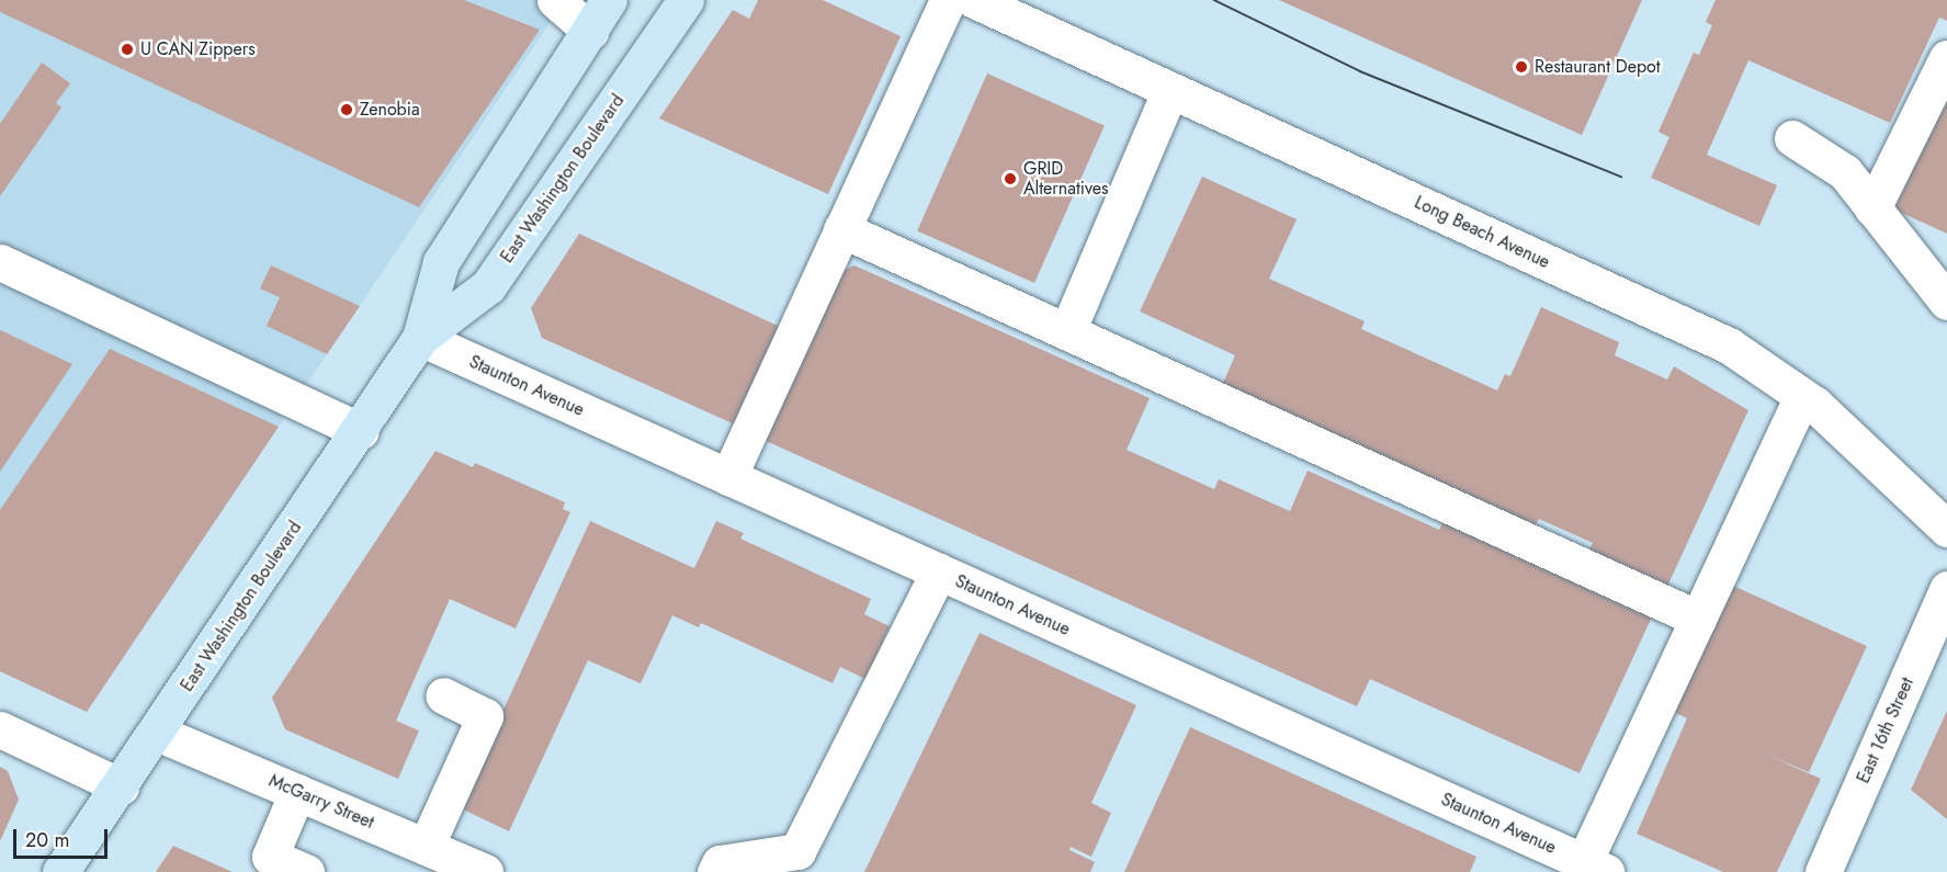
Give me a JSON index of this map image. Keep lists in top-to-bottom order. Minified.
{"streets":{"main road":["East Washington Boulevard"],"street":["Long Beach Avenue","Staunton Avenue","East 16th Street","McGarry Street"]},"crossings":[["East Washington Boulevard","Staunton Avenue"],["East Washington Boulevard","McGarry Street"]],"places":["U CAN Zippers","Restaurant Depot","Zenobia","GRID Alternatives"],"scale_bar":"20 m"}
